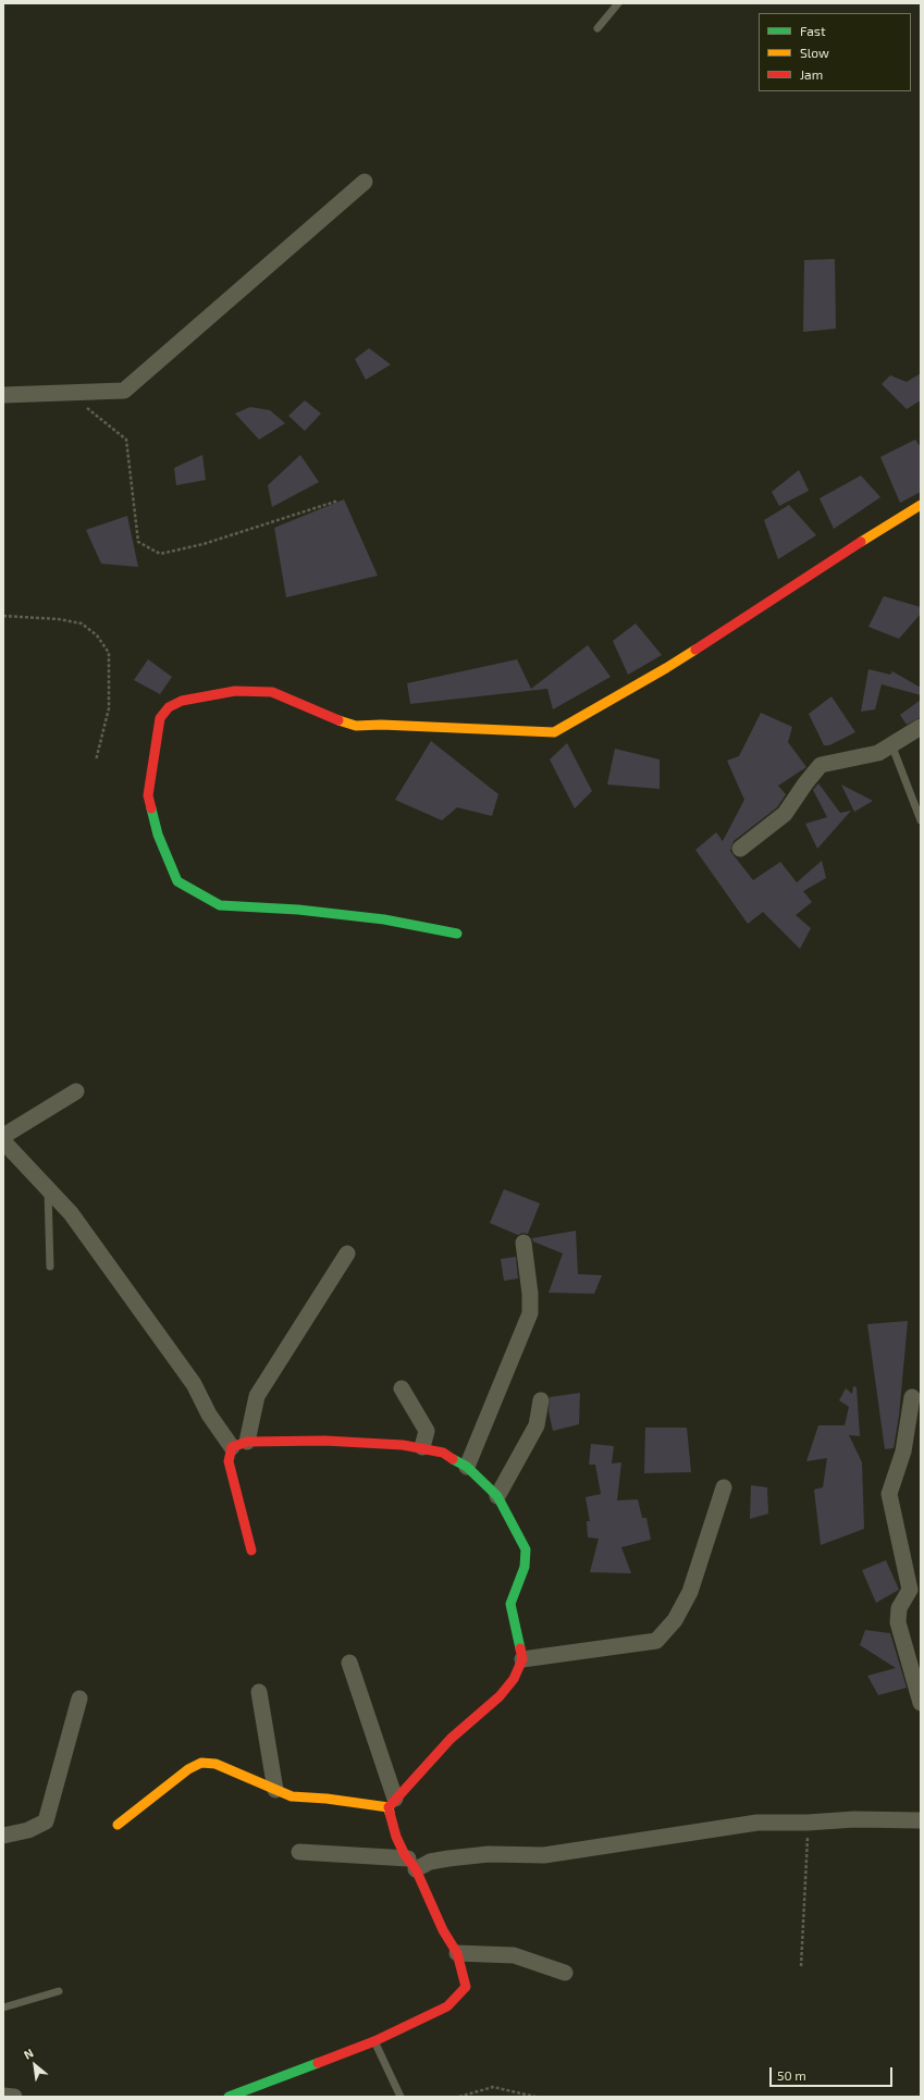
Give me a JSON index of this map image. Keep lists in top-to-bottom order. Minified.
{"legend":["Fast","Slow","Jam"],"scale_bar":"50 m","north":"top left"}
